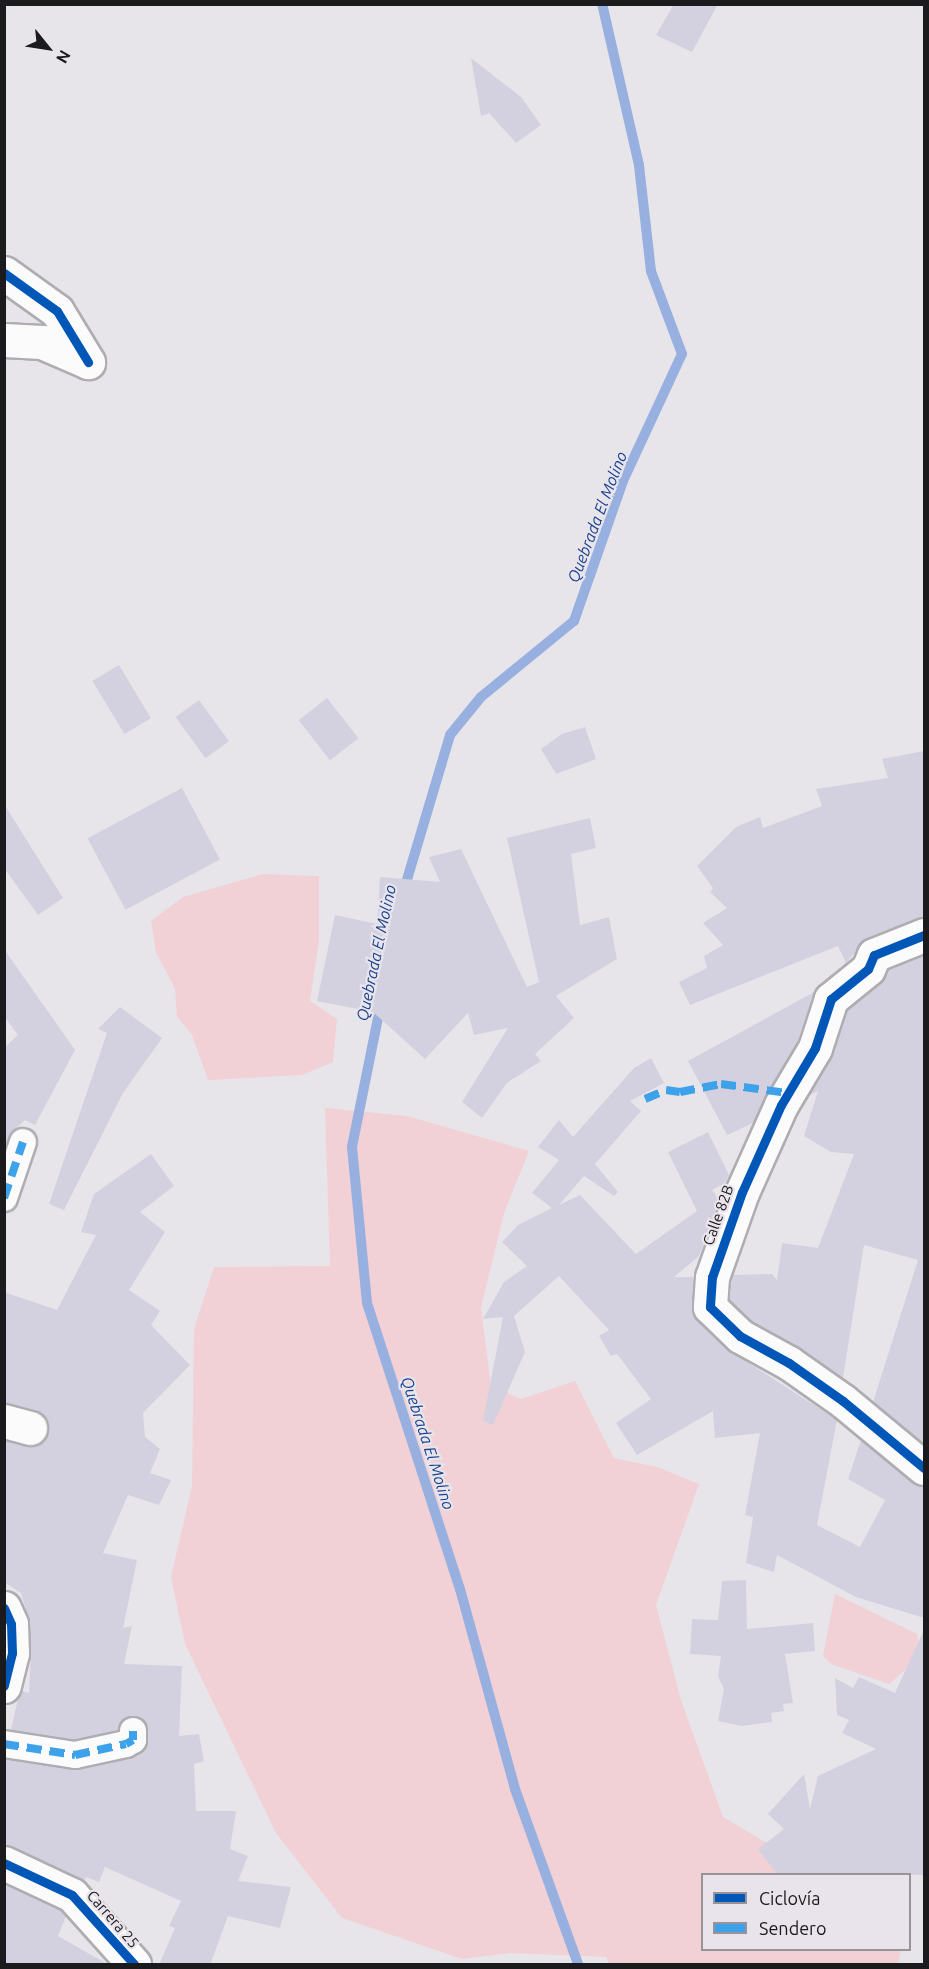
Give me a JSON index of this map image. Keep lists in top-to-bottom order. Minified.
{"streets":{"street":["Calle 82B","Carrera 25"]},"water":["Quebrada El Molino"],"legend":["Ciclovía","Sendero"],"north":"bottom right"}
